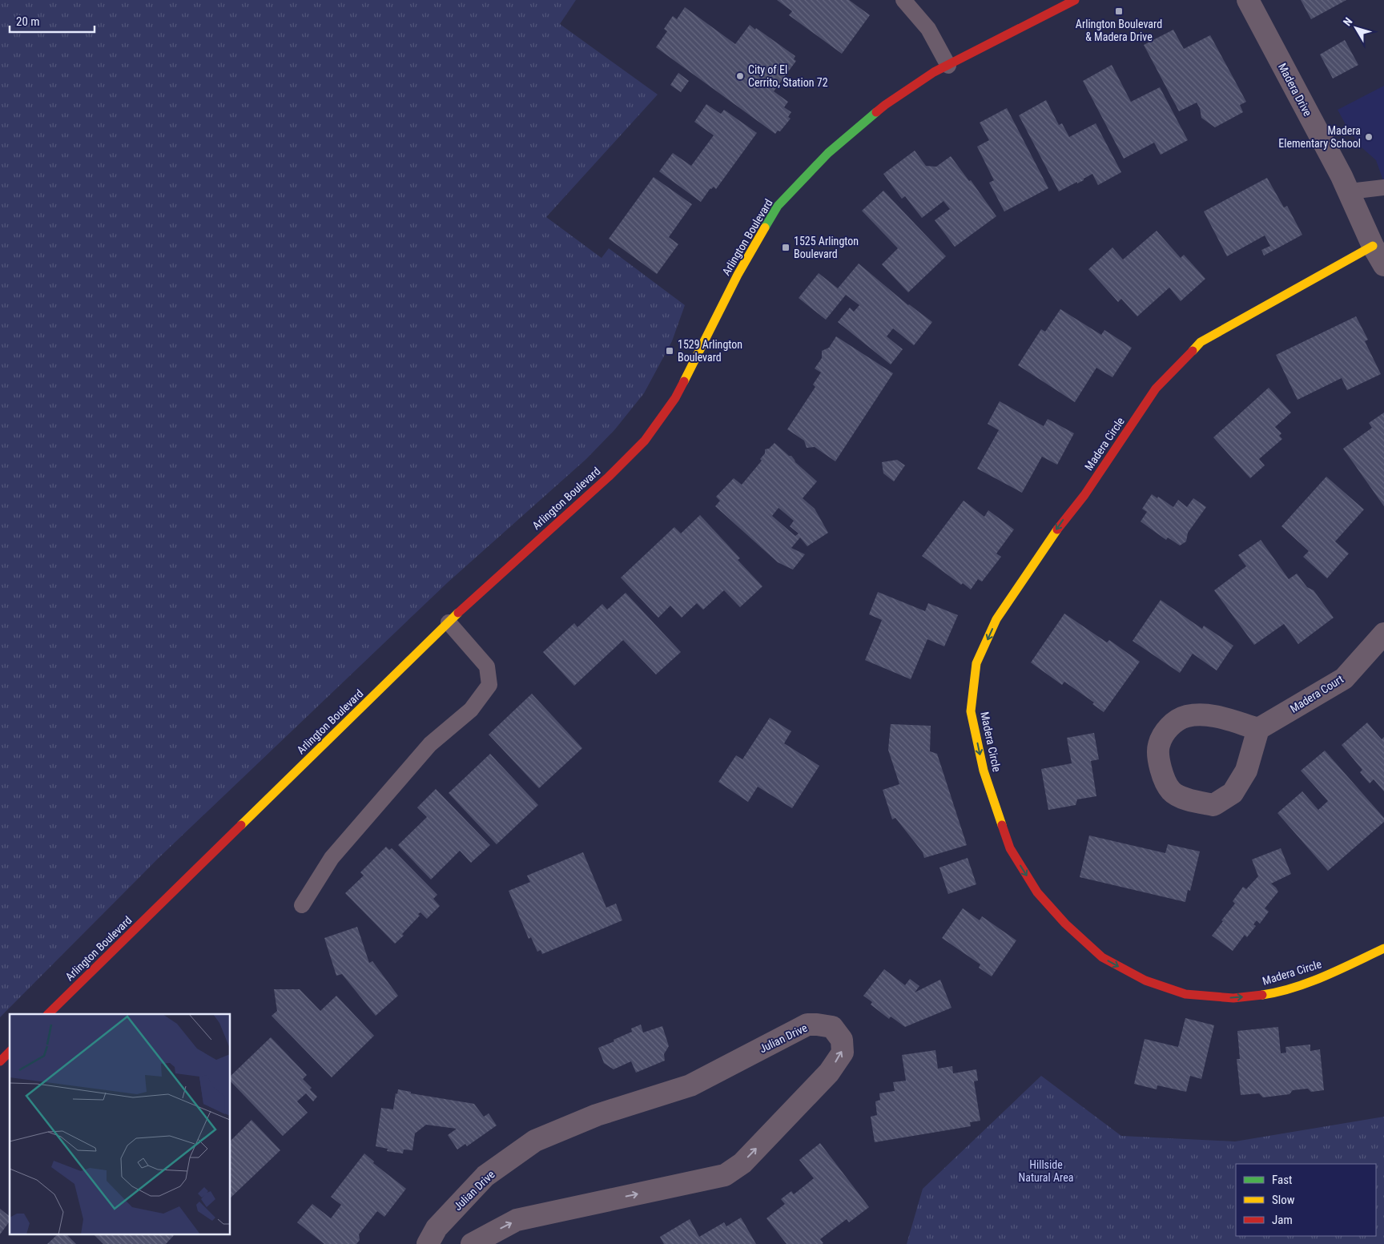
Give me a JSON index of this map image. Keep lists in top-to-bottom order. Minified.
{"streets":{"main road":["Arlington Boulevard","Madera Circle"],"street":["Madera Drive","Madera Court","Julian Drive"]},"crossings":[["Madera Drive","Madera Circle"]],"parks":["Hillside Natural Area"],"places":{"transit":["Arlington Boulevard & Madera Drive","1525 Arlington Boulevard","1529 Arlington Boulevard"],"other":["City of El Cerrito, Station 72","Madera Elementary School"]},"legend":["Fast","Slow","Jam"],"scale_bar":"20 m","north":"top left"}
